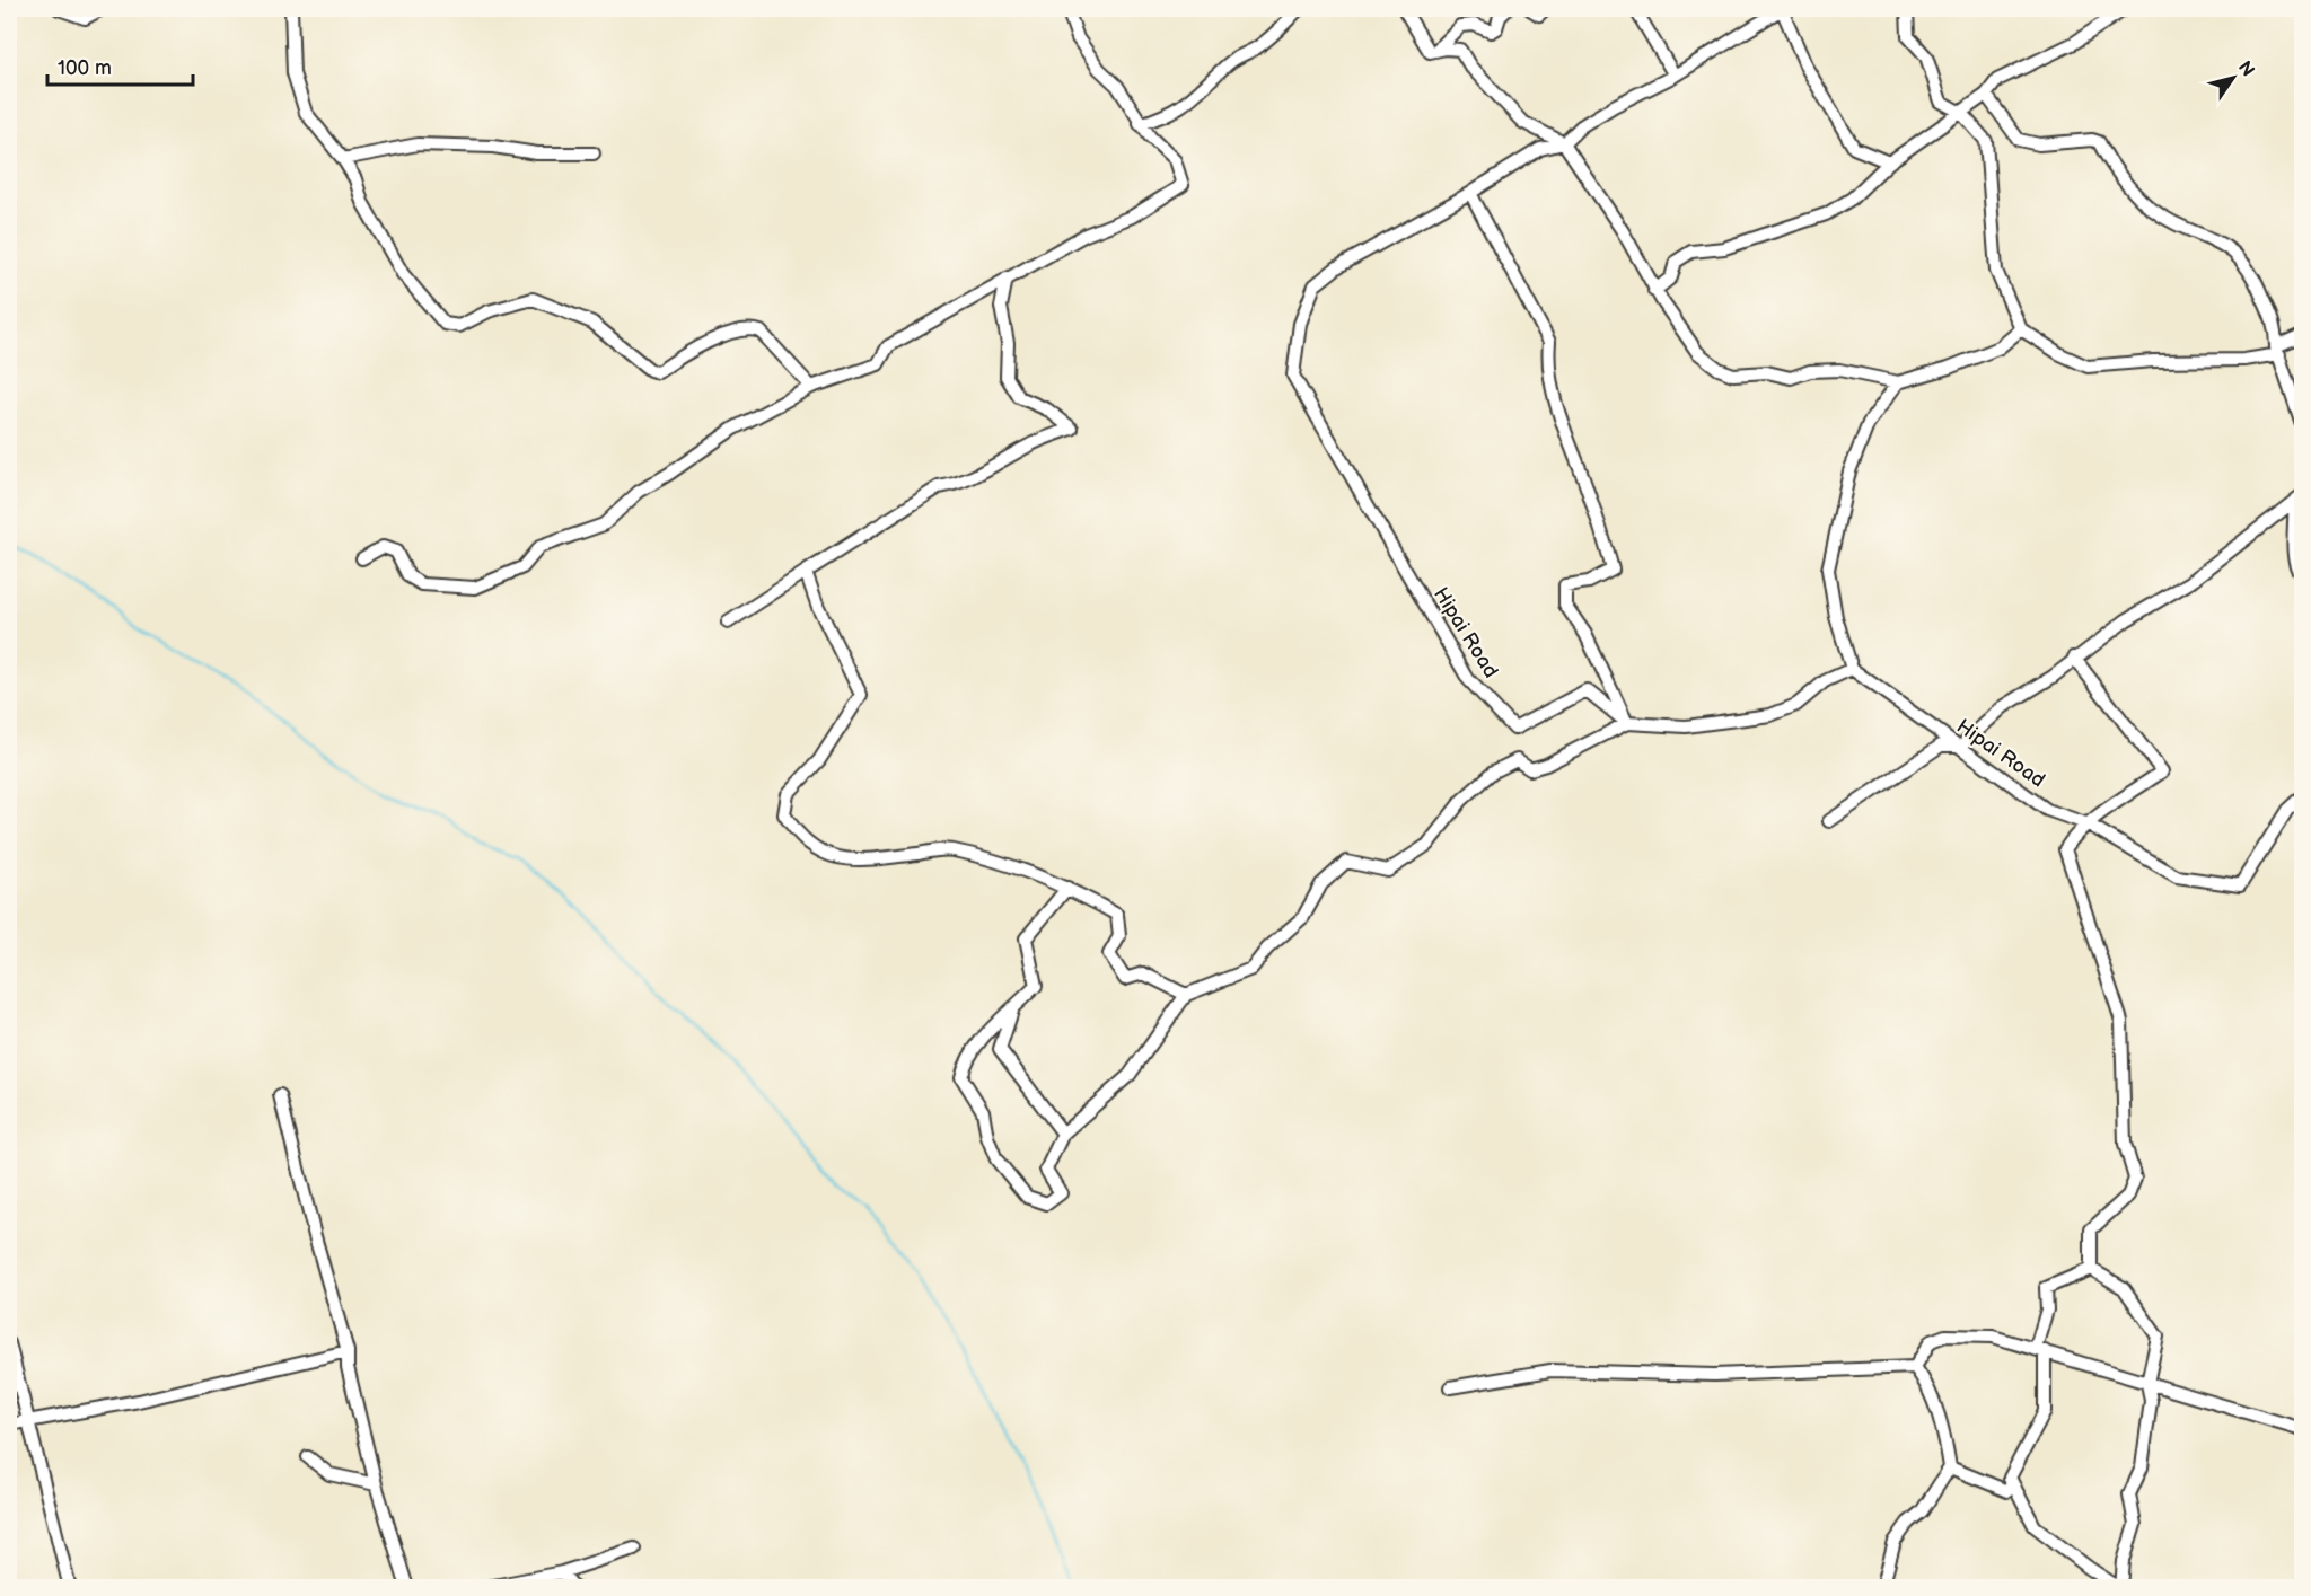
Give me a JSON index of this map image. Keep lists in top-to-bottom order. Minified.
{"streets":{"street":["Hipai Road"]},"scale_bar":"100 m","north":"top right"}
